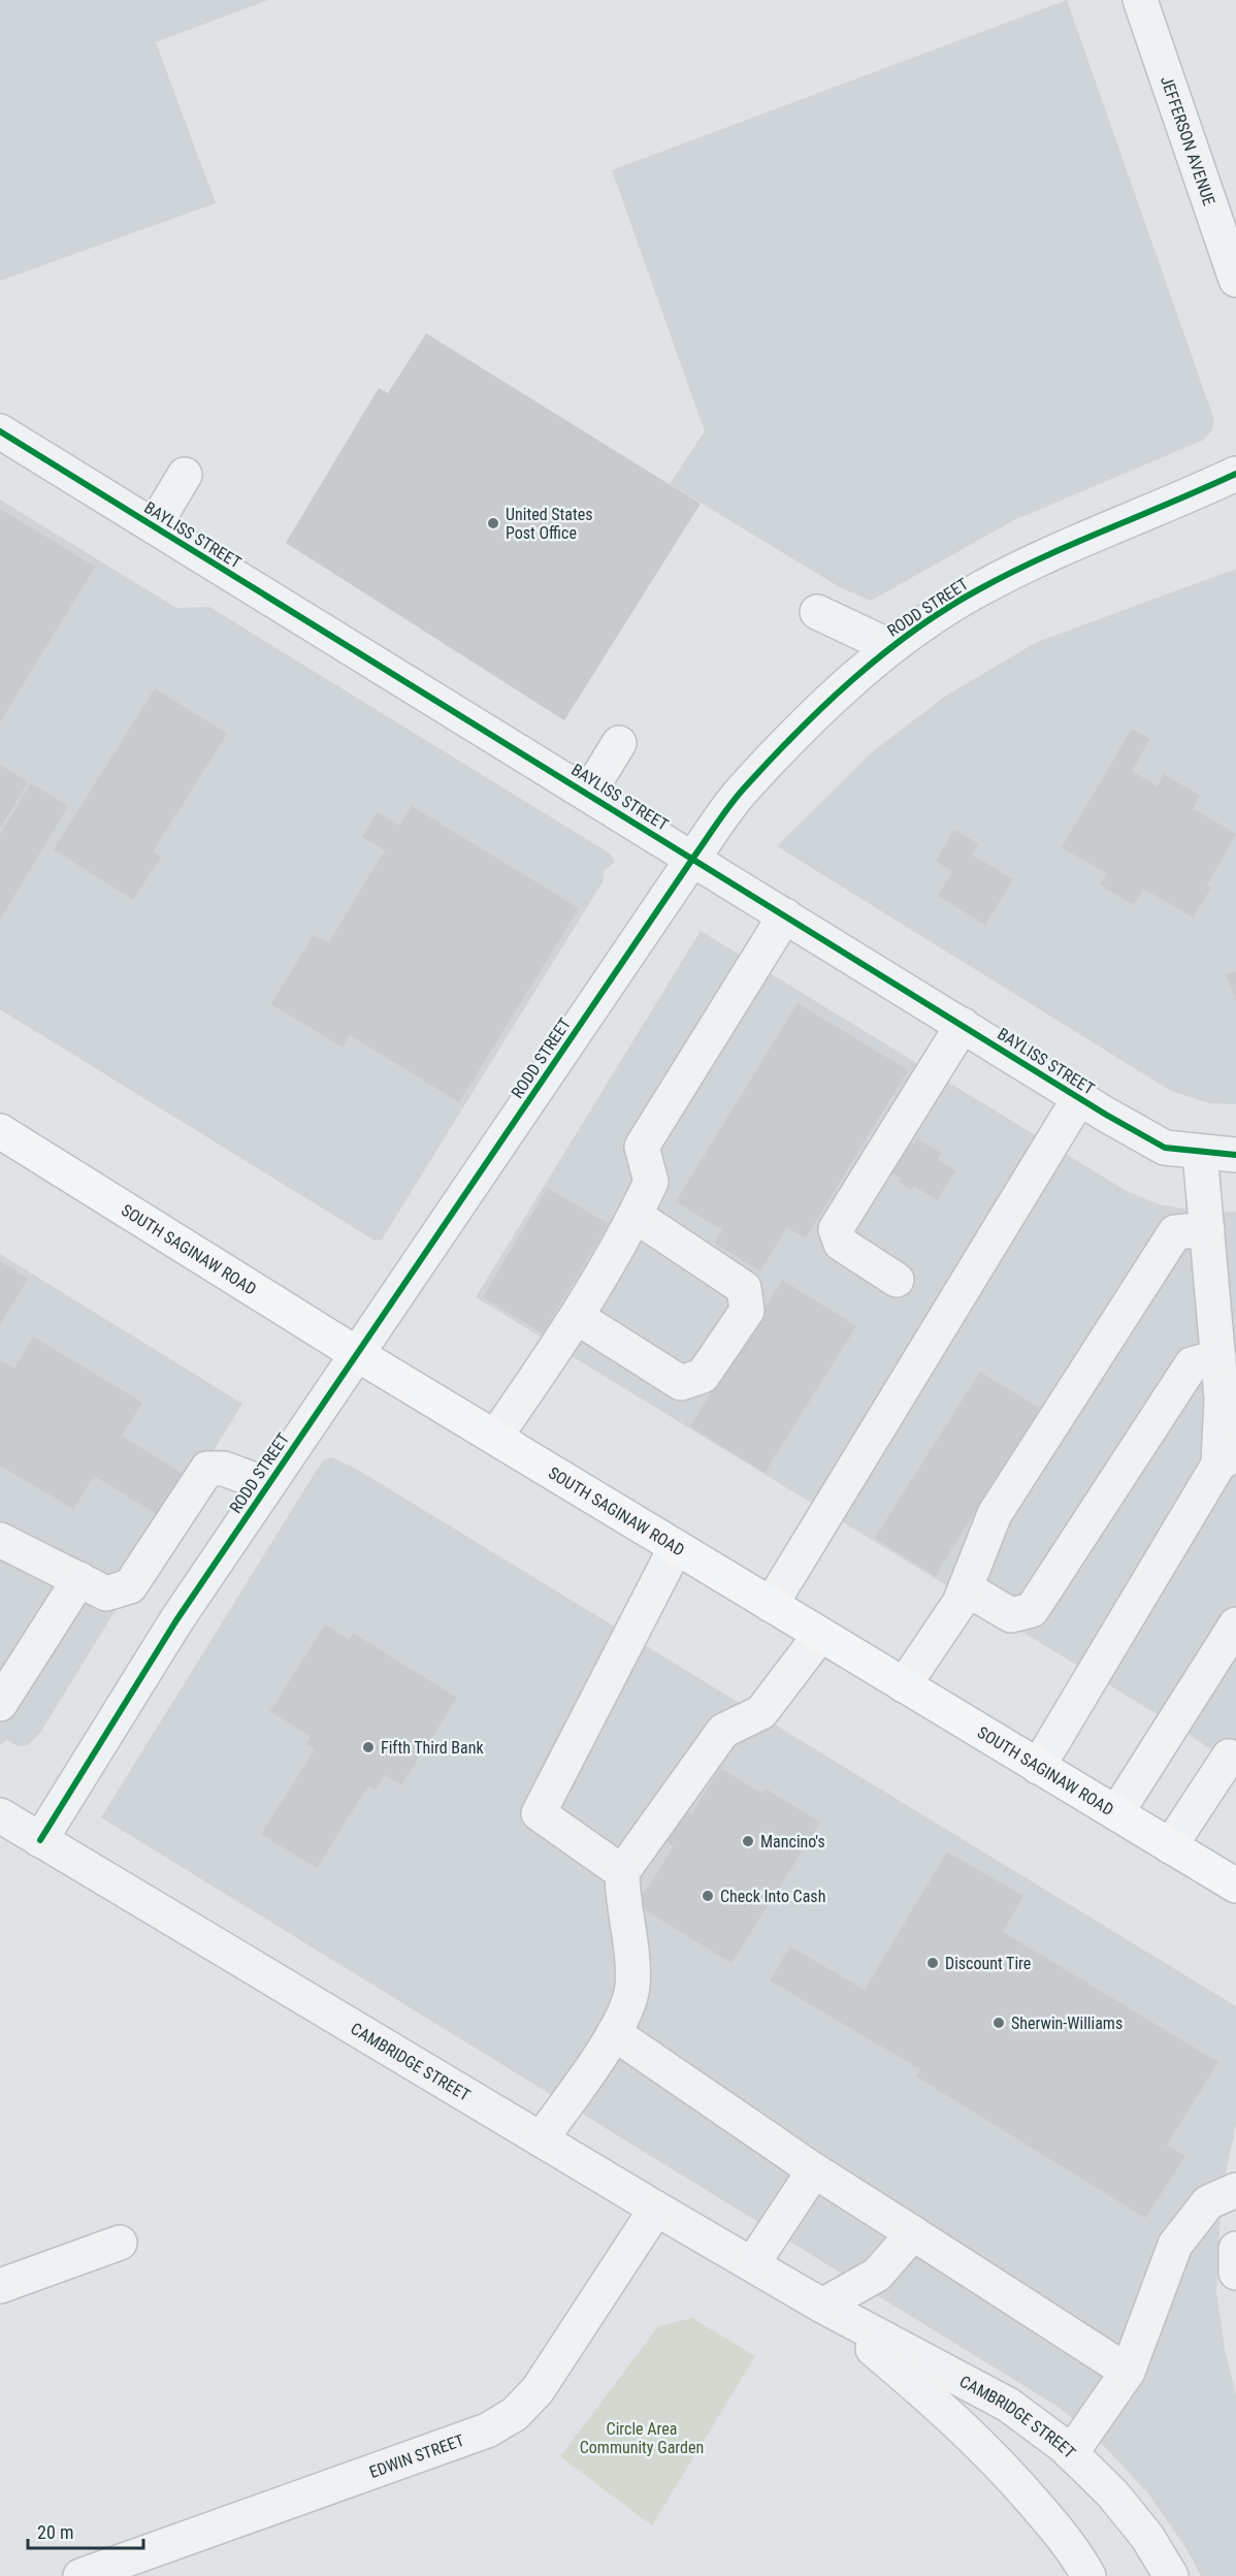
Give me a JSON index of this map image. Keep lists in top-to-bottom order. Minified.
{"streets":{"main road":["SOUTH SAGINAW ROAD"],"street":["JEFFERSON AVENUE","BAYLISS STREET","RODD STREET","CAMBRIDGE STREET","EDWIN STREET"]},"crossings":[["BAYLISS STREET","RODD STREET"],["RODD STREET","SOUTH SAGINAW ROAD"],["RODD STREET","CAMBRIDGE STREET"],["CAMBRIDGE STREET","EDWIN STREET"]],"parks":["Circle Area Community Garden"],"places":["United States Post Office","Fifth Third Bank","Mancino's","Check Into Cash","Discount Tire","Sherwin-Williams"],"scale_bar":"20 m"}
